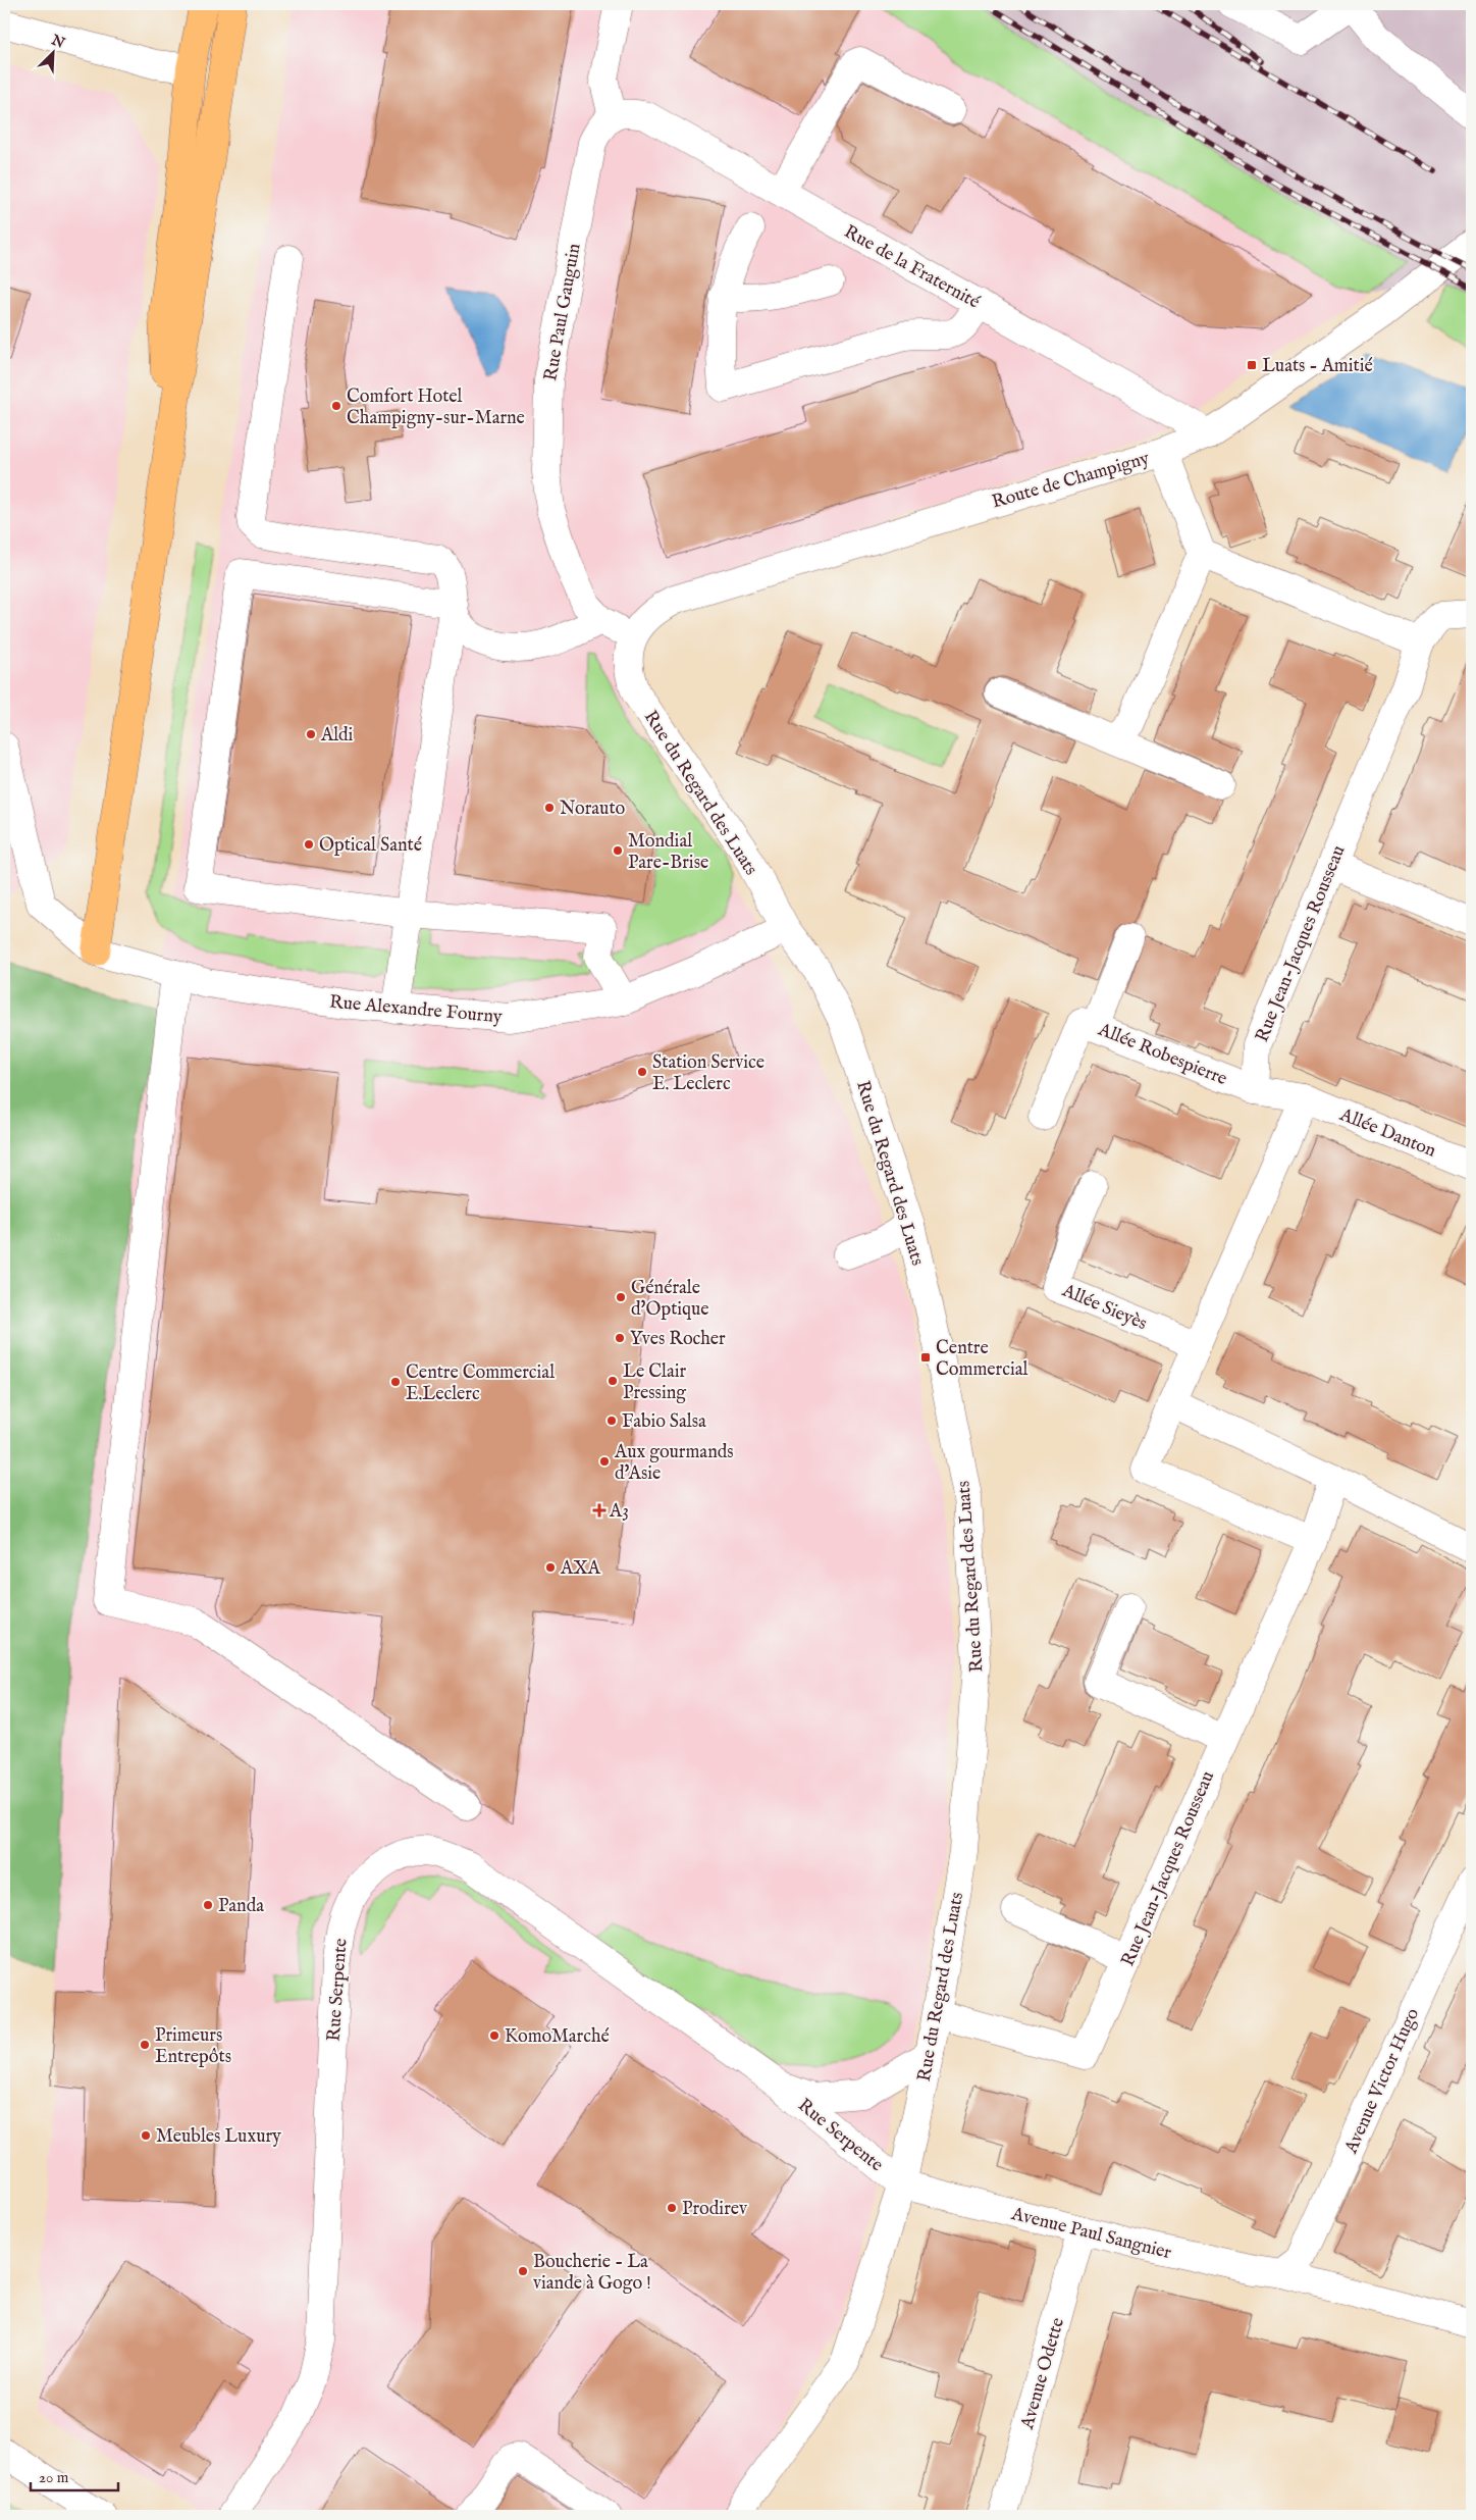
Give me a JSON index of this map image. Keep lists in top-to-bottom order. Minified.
{"streets":{"street":["Rue de la Fraternité","Rue Paul Gauguin","Route de Champigny","Rue du Regard des Luats","Rue Jean-Jacques Rousseau","Rue Alexandre Fourny","Allée Robespierre","Allée Danton","Allée Sieyès","Rue Serpente","Avenue Victor Hugo","Avenue Paul Sangnier","Avenue Odette"]},"crossings":[["Rue de la Fraternité","Rue Paul Gauguin"],["Rue de la Fraternité","Route de Champigny"],["Route de Champigny","Rue du Regard des Luats"],["Rue du Regard des Luats","Rue Jean-Jacques Rousseau"],["Rue du Regard des Luats","Rue Alexandre Fourny"],["Rue du Regard des Luats","Rue Serpente"],["Rue du Regard des Luats","Avenue Paul Sangnier"],["Rue Jean-Jacques Rousseau","Allée Robespierre"],["Rue Serpente","Avenue Paul Sangnier"],["Avenue Victor Hugo","Avenue Paul Sangnier"],["Avenue Paul Sangnier","Avenue Odette"]],"places":{"transit":["Luats - Amitié","Centre Commercial"],"other":["Comfort Hotel Champigny-sur-Marne","Aldi","Norauto","Optical Santé","Mondial Pare-Brise","Station Service E. Leclerc","Générale d'Optique","Yves Rocher","Le Clair Pressing","Centre Commercial E.Leclerc","Fabio Salsa","Aux gourmands d'Asie","AXA","Panda","KomoMarché","Primeurs Entrepôts","Meubles Luxury","Prodirev","Boucherie - La viande à Gogo !"],"health":["A3"]},"scale_bar":"20 m","north":"top right"}
